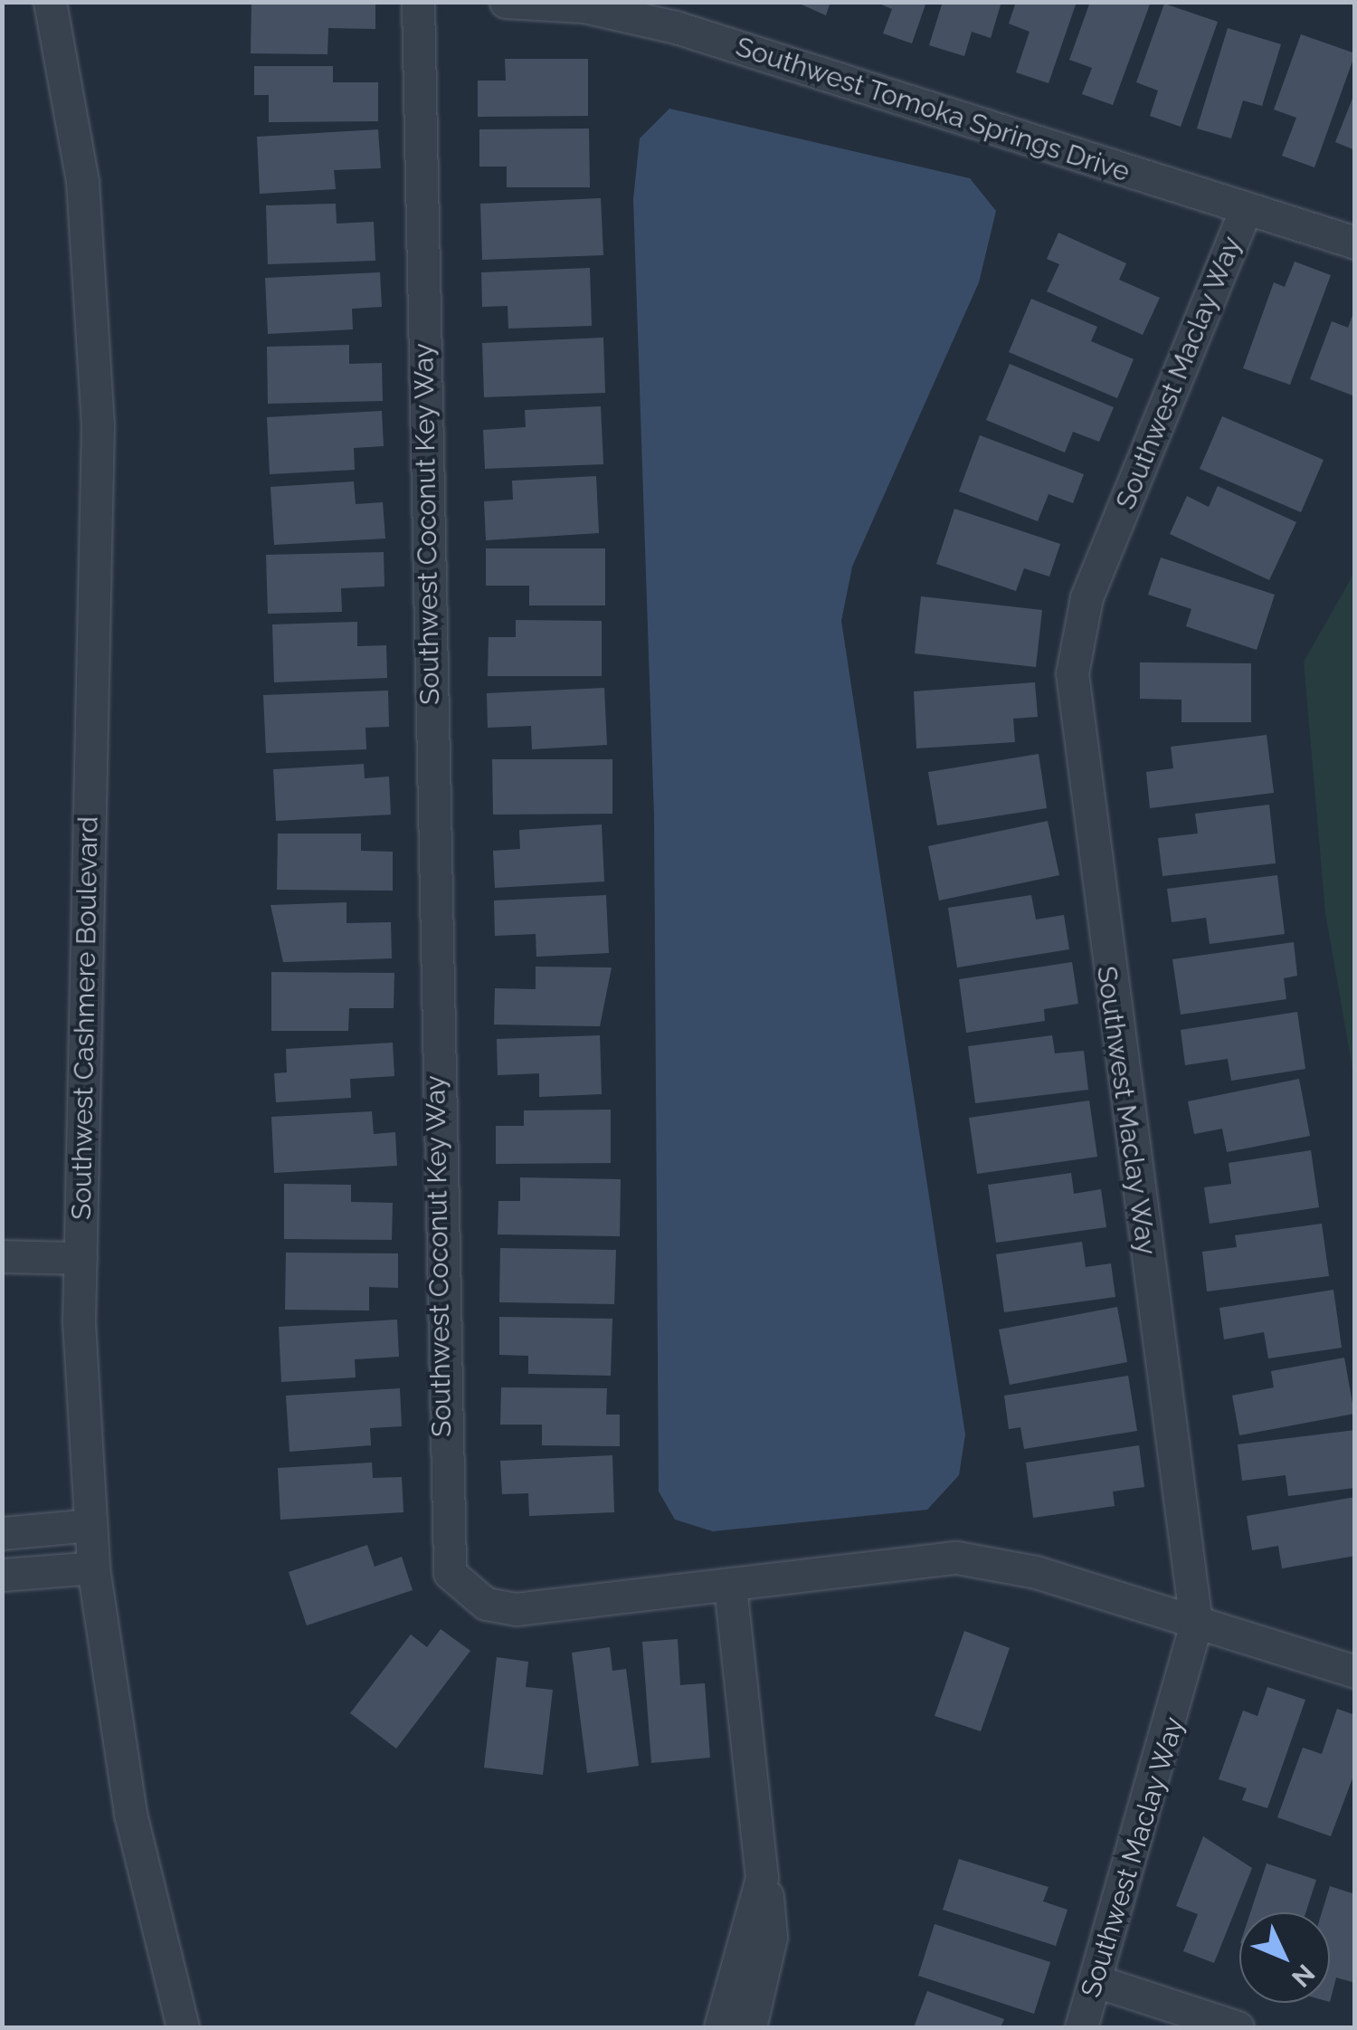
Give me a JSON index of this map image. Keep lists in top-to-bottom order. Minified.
{"streets":{"street":["Southwest Tomoka Springs Drive","Southwest Maclay Way","Southwest Coconut Key Way","Southwest Cashmere Boulevard"]},"crossings":[["Southwest Tomoka Springs Drive","Southwest Maclay Way"],["Southwest Maclay Way","Southwest Coconut Key Way"]],"north":"bottom right"}
